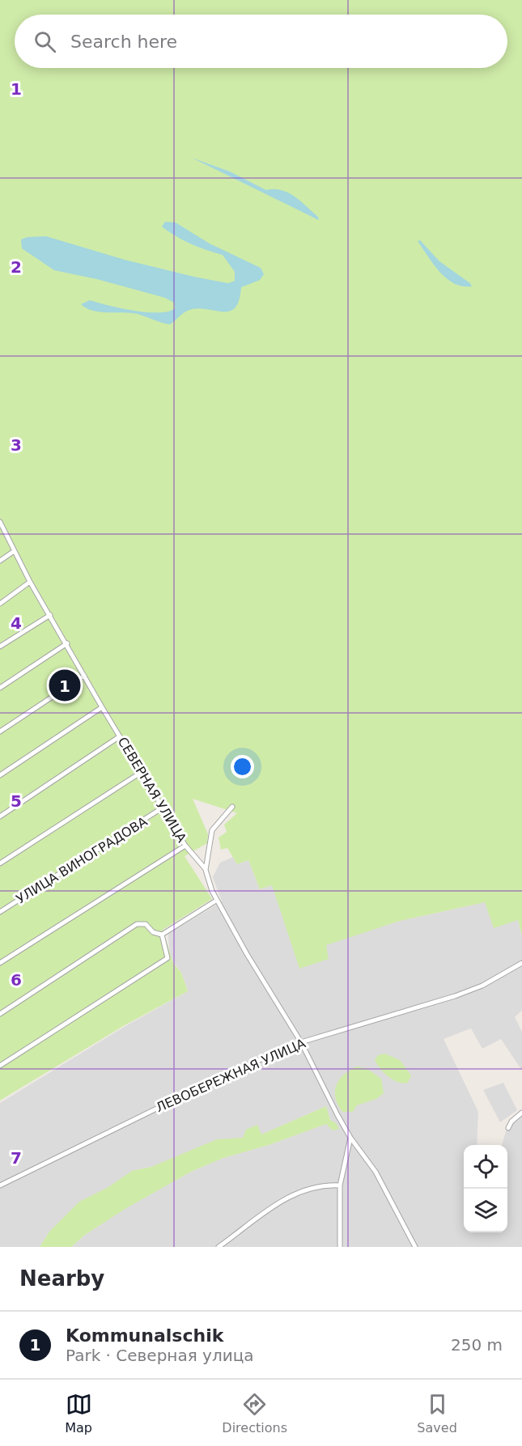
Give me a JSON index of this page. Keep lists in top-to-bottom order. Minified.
{"streets":{"street":["СЕВЕРНАЯ УЛИЦА","УЛИЦА ВИНОГРАДОВА","ЛЕВОБЕРЕЖНАЯ УЛИЦА"]},"crossings":[["СЕВЕРНАЯ УЛИЦА","УЛИЦА ВИНОГРАДОВА"]],"page":{"search":"Search here","pins":"1","heading":"Nearby","list":[{"mark":"1","name":"Kommunalschik","note":"Park · Северная улица","value":"250 m"}],"nav":["Map","Directions","Saved"]},"grid":{"rows":["1","2","3","4","5","6","7"]}}
